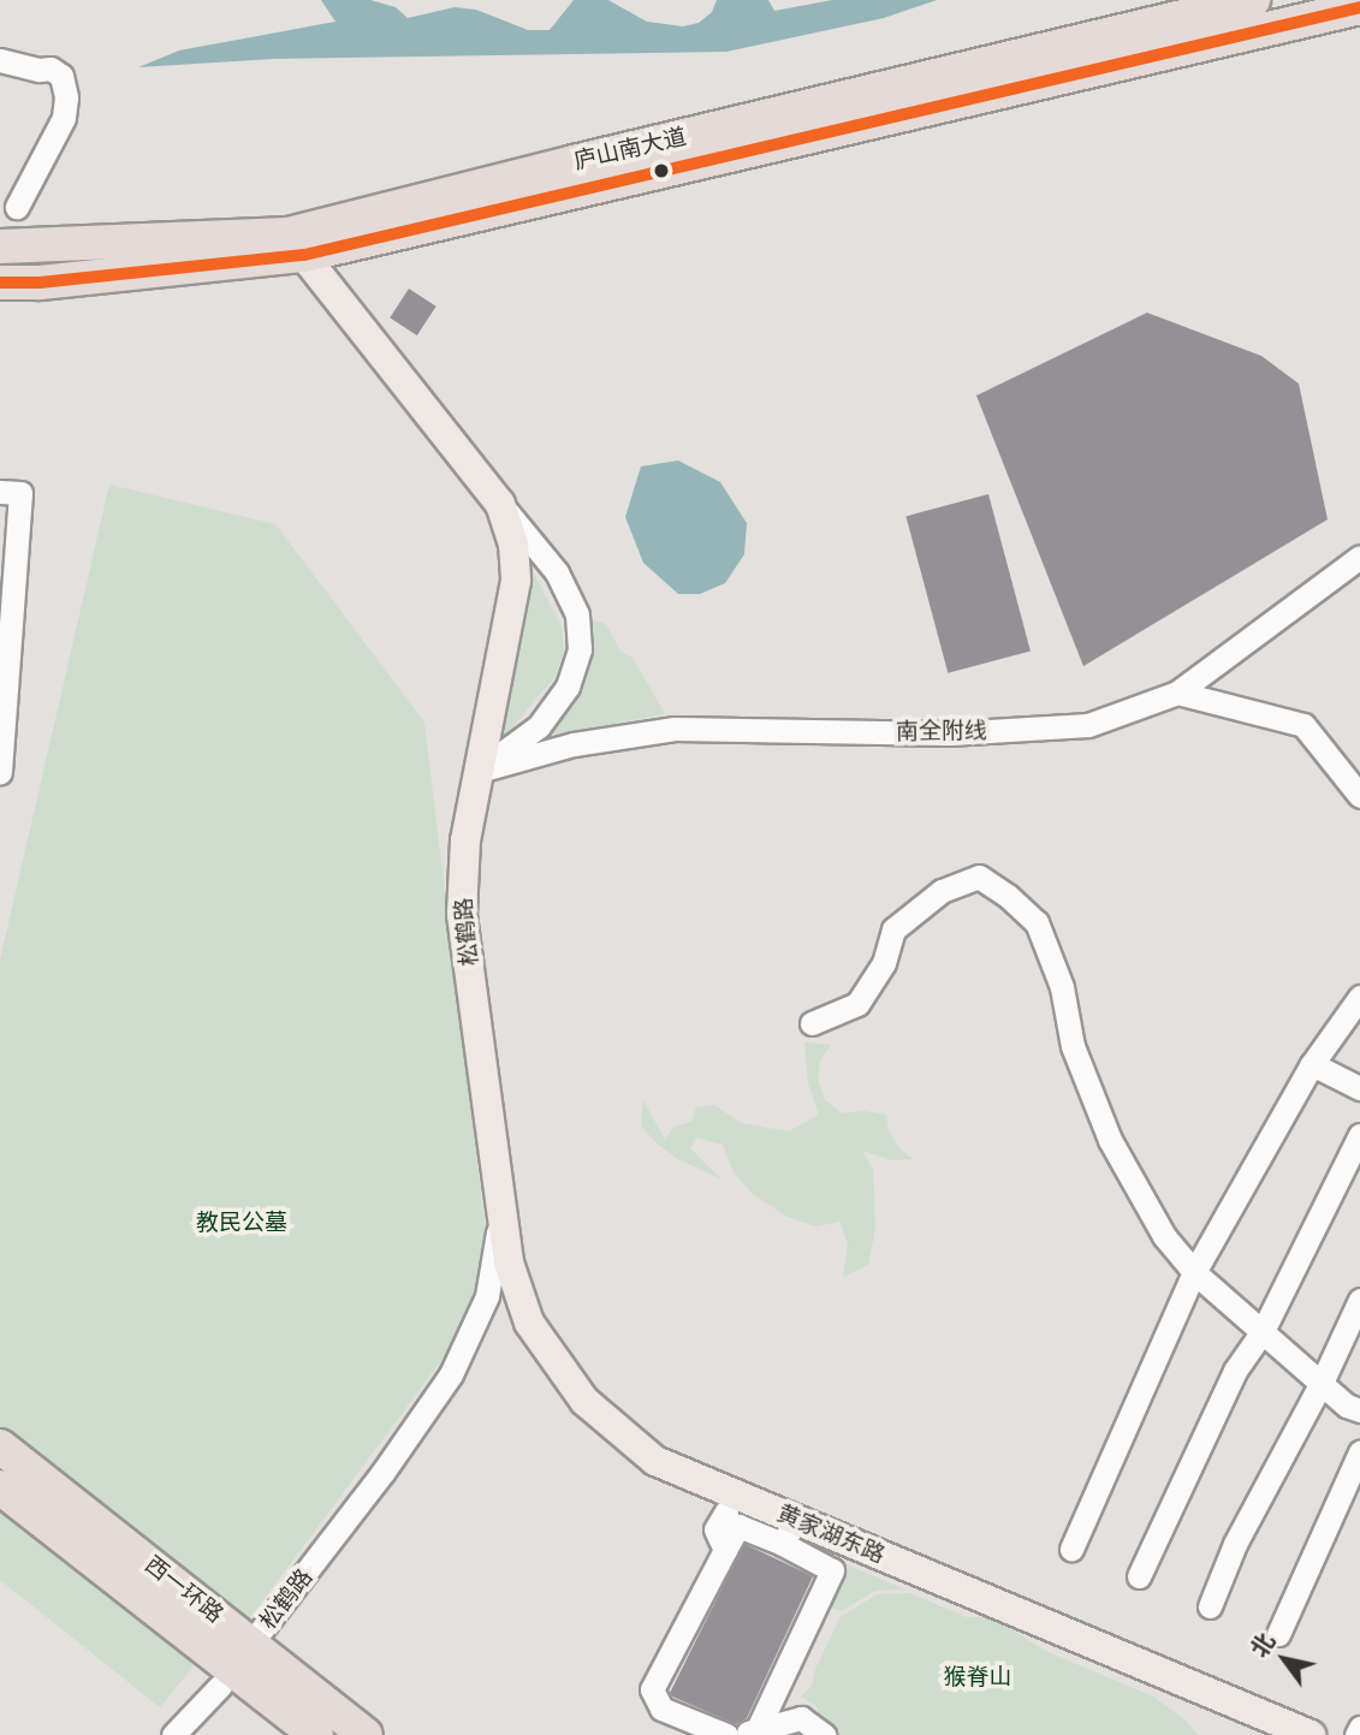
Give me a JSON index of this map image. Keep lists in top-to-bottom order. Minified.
{"streets":{"highway":["庐山南大道","西一环路"],"main road":["松鹤路","黄家湖东路"],"street":["南全附线"]},"crossings":[["庐山南大道","松鹤路"],["南全附线","松鹤路"],["松鹤路","黄家湖东路"]],"parks":["教民公墓","猴脊山"],"north":"top left"}
